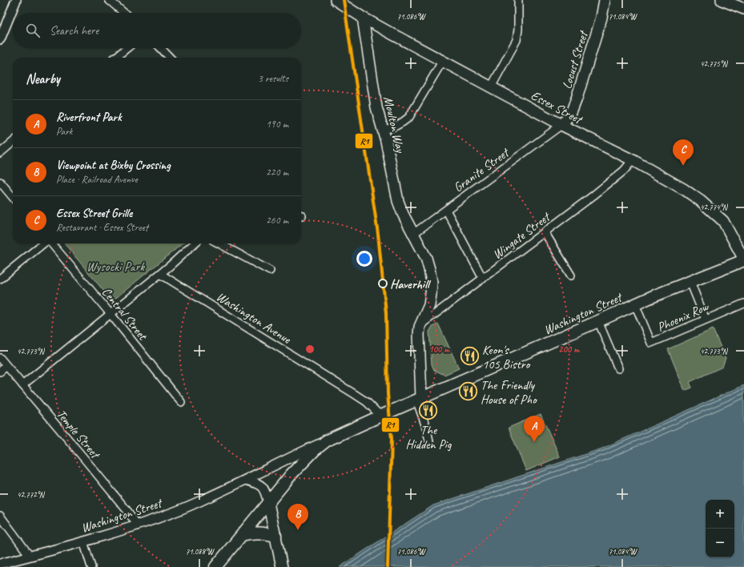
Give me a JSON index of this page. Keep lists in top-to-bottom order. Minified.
{"streets":{"main road":["Locust Street","Essex Street","Moulton Way","Washington Street"],"street":["Granite Street","Wingate Street","Central Street","Phoenix Row","Washington Avenue","Temple Street"]},"crossings":[["Locust Street","Essex Street"],["Locust Street","Granite Street"],["Essex Street","Moulton Way"],["Essex Street","Granite Street"],["Essex Street","Wingate Street"],["Essex Street","Washington Street"],["Moulton Way","Granite Street"],["Moulton Way","Wingate Street"],["Washington Street","Phoenix Row"],["Washington Street","Washington Avenue"],["Washington Street","Temple Street"]],"parks":["Wysocki Park"],"places":{"other":["Haverhill"],"restaurant":["Keon's 105 Bistro","The Friendly House of Pho","The Hidden Pig"]},"lines":["transit line R1"],"page":{"search":"Search here","heading":["Nearby","3 results"],"list":[{"mark":"A","name":"Riverfront Park","note":"Park","value":"190 m"},{"mark":"B","name":"Viewpoint at Bixby Crossing","note":"Place · Railroad Avenue","value":"220 m"},{"mark":"C","name":"Essex Street Grille","note":"Restaurant · Essex Street","value":"260 m"}],"pins":["C","A","B"],"map_buttons":["+","−"]},"coordinates":["71.086°W","71.084°W","42.775°N","42.774°N","42.773°N","42.772°N","71.088°W"],"rings":["100 m","200 m"]}
